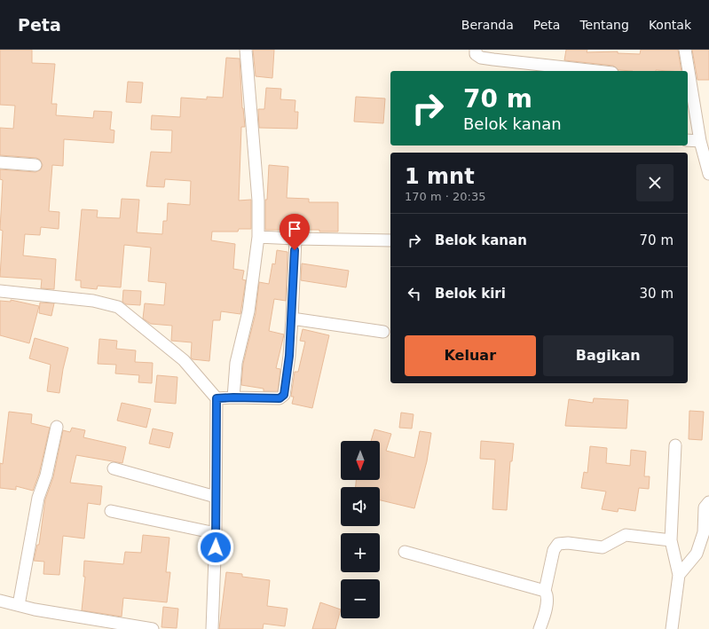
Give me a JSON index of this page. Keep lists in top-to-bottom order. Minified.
{"north":"bottom","page":{"header":"Peta","nav":["Beranda","Peta","Tentang","Kontak"],"turn":["70 m","Belok kanan"],"heading":["1 mnt","170 m · 20:35"],"list":[{"name":"Belok kanan","value":"70 m"},{"name":"Belok kiri","value":"30 m"}],"buttons":["Keluar","Bagikan"],"map_buttons":["+","−"]}}
